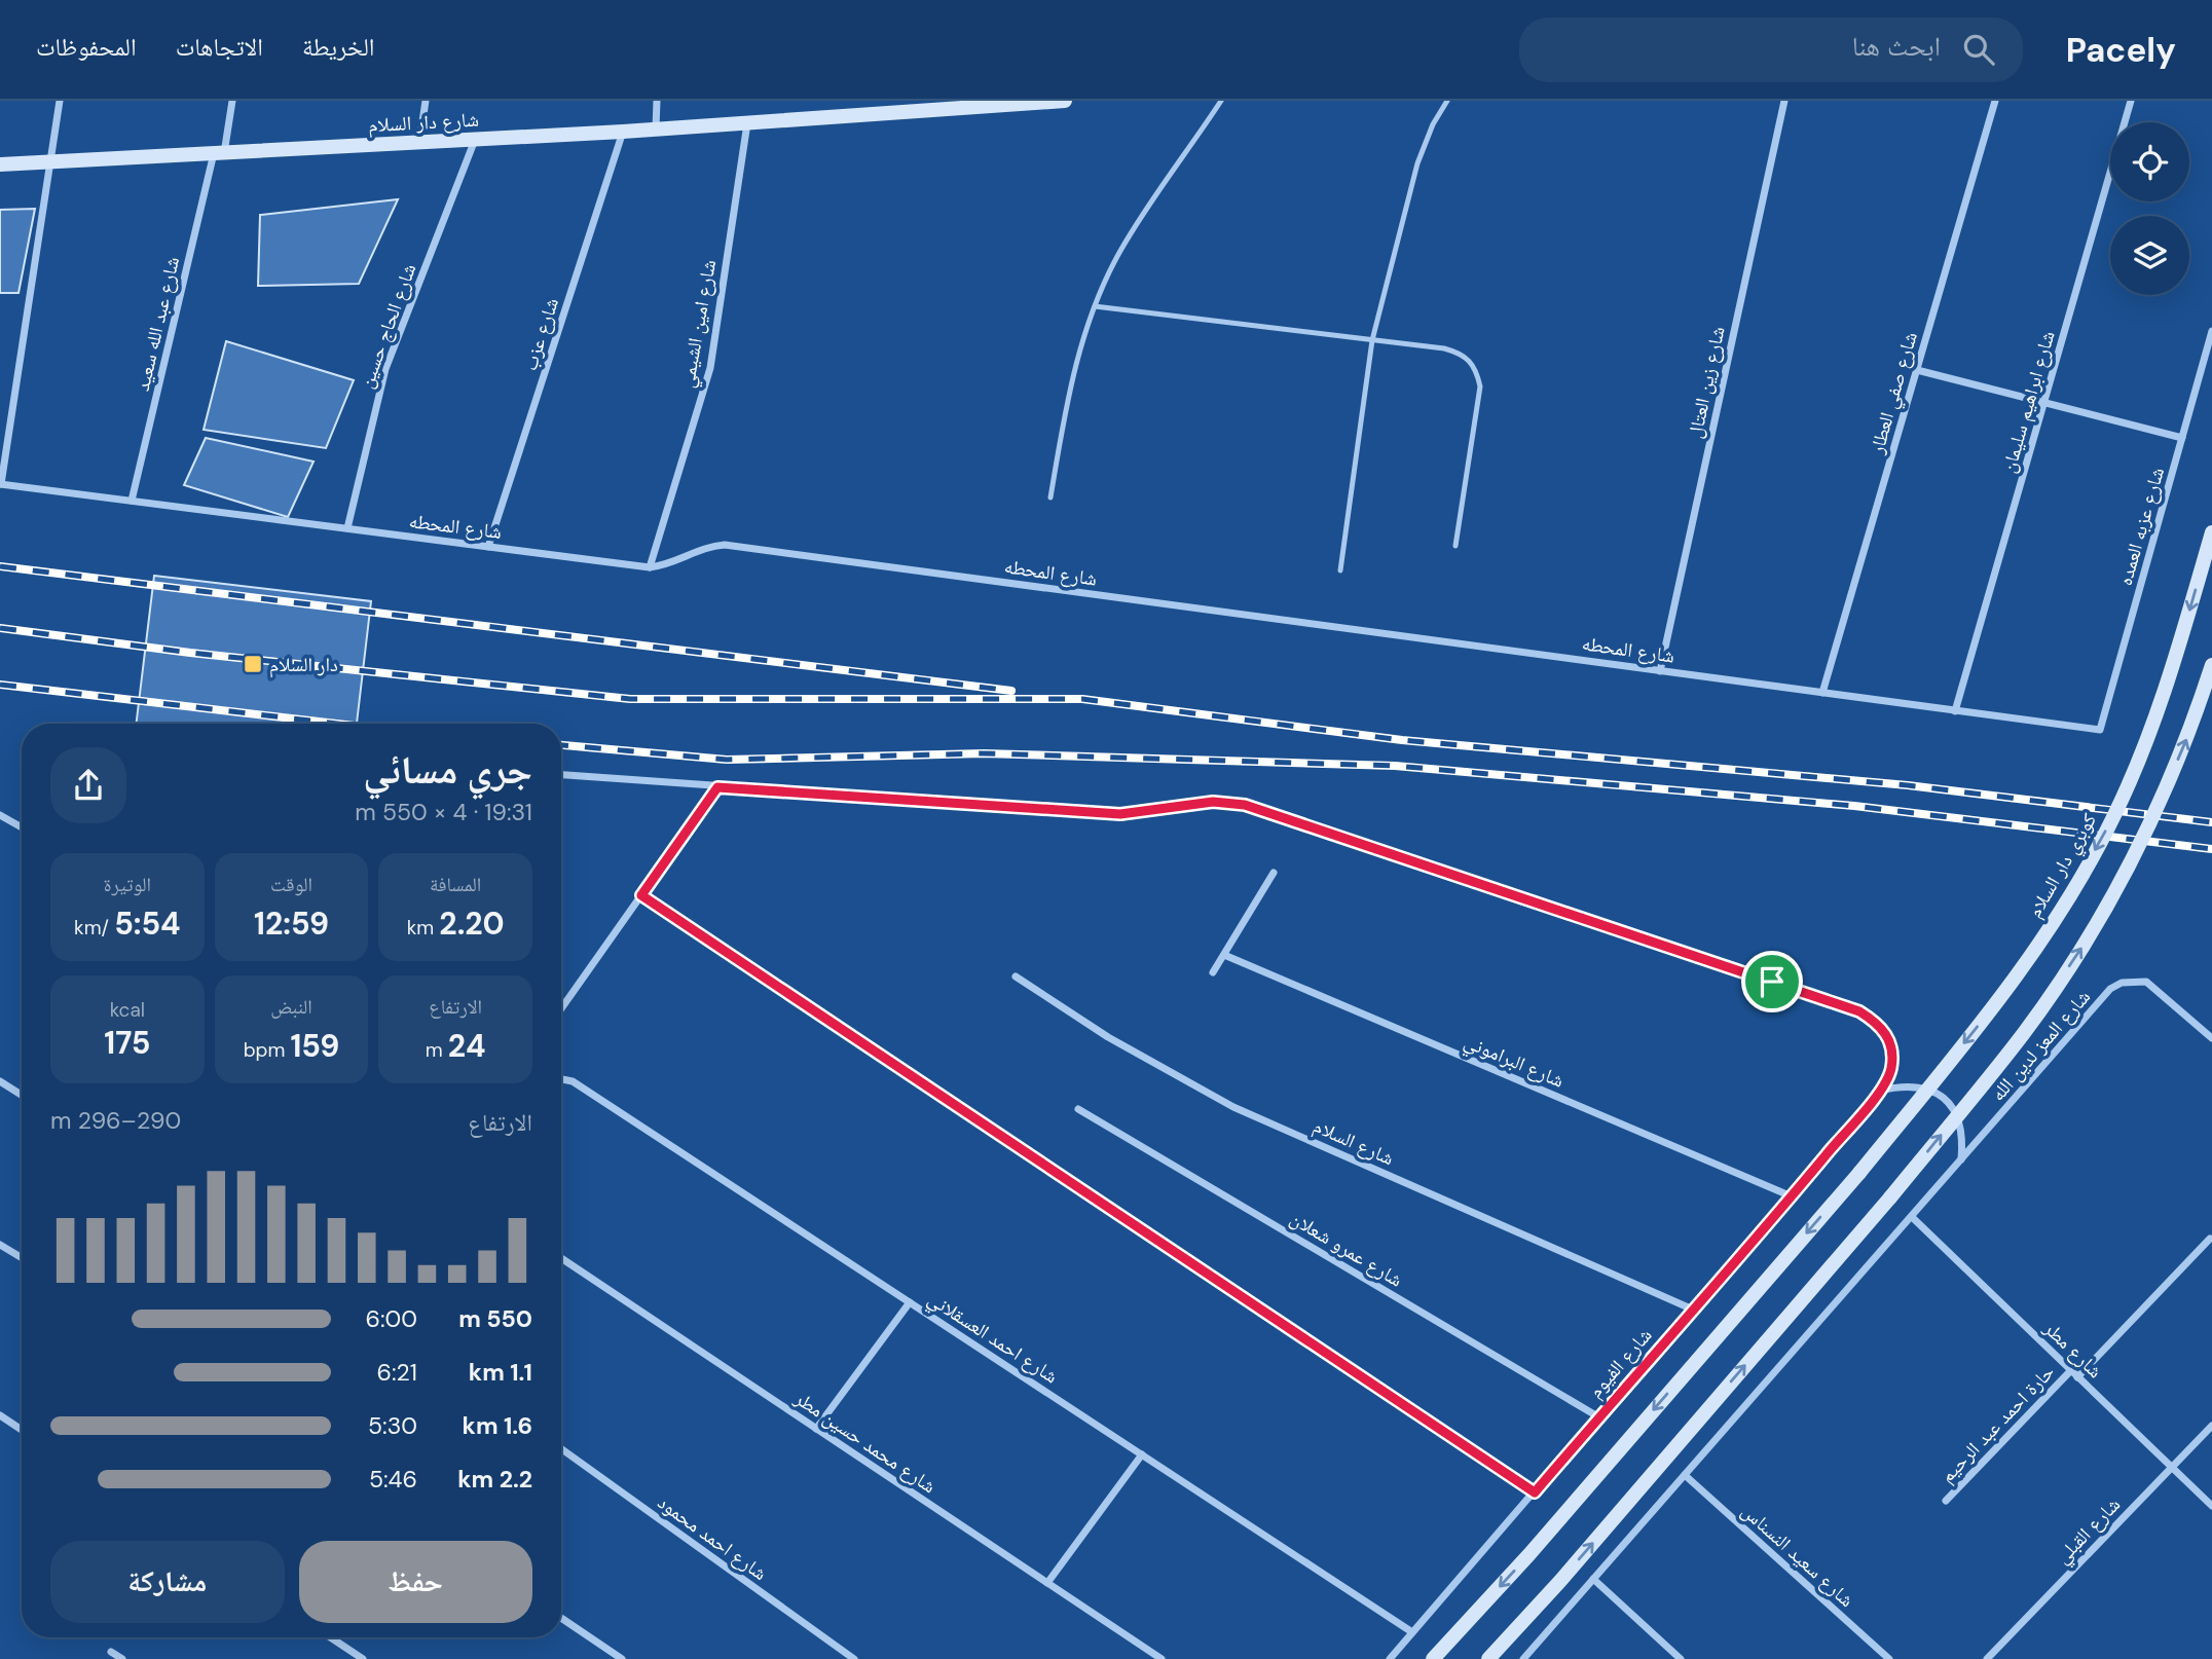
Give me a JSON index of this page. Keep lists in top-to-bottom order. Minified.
{"streets":{"street":["شارع دار السلام","شارع عبد الله سعيد","شارع امين الشيمي","شارع الحاج حسين","شارع عزب","شارع زين العتال","شارع صفي العطار","شارع ابراهيم سليمان","شارع المحطه","شارع عزبه العمده","كوبري دار السلام","شارع المعز لدين الله","شارع البراموني","شارع السلام","شارع عمرو شعلان","شارع احمد العسقلاني","شارع مطر","شارع الفيوم","حارة احمد عبد الرحيم","شارع محمد حسين مطر","شارع القبلي","شارع احمد محمود","شارع سعيد النسناس"]},"crossings":[["شارع دار السلام","شارع عبد الله سعيد"],["شارع دار السلام","شارع امين الشيمي"],["شارع دار السلام","شارع الحاج حسين"],["شارع دار السلام","شارع عزب"],["شارع عبد الله سعيد","شارع المحطه"],["شارع امين الشيمي","شارع المحطه"],["شارع الحاج حسين","شارع المحطه"],["شارع عزب","شارع المحطه"],["شارع زين العتال","شارع المحطه"],["شارع صفي العطار","شارع المحطه"],["شارع ابراهيم سليمان","شارع المحطه"],["شارع المحطه","شارع عزبه العمده"],["شارع المعز لدين الله","شارع مطر"],["شارع البراموني","شارع الفيوم"],["شارع السلام","شارع الفيوم"],["شارع عمرو شعلان","شارع الفيوم"],["شارع احمد العسقلاني","شارع الفيوم"],["شارع مطر","حارة احمد عبد الرحيم"],["شارع مطر","شارع القبلي"]],"places":{"transit":["دار السلام"]},"page":{"header":"Pacely","search":"ابحث هنا","nav":["الخريطة","الاتجاهات","المحفوظات"],"heading":["جري مسائي","19:31 · 4 × 550 m"],"stats":[["المسافة","2.20 km"],["الوقت","12:59"],["الوتيرة","5:54 /km"],["الارتفاع","24 m"],["النبض","159 bpm"],["kcal","175"]],"chart":["الارتفاع","290–296 m"],"list":[{"name":"550 m","note":"6:00"},{"name":"1.1 km","note":"6:21"},{"name":"1.6 km","note":"5:30"},{"name":"2.2 km","note":"5:46"}],"buttons":["حفظ","مشاركة"]}}
